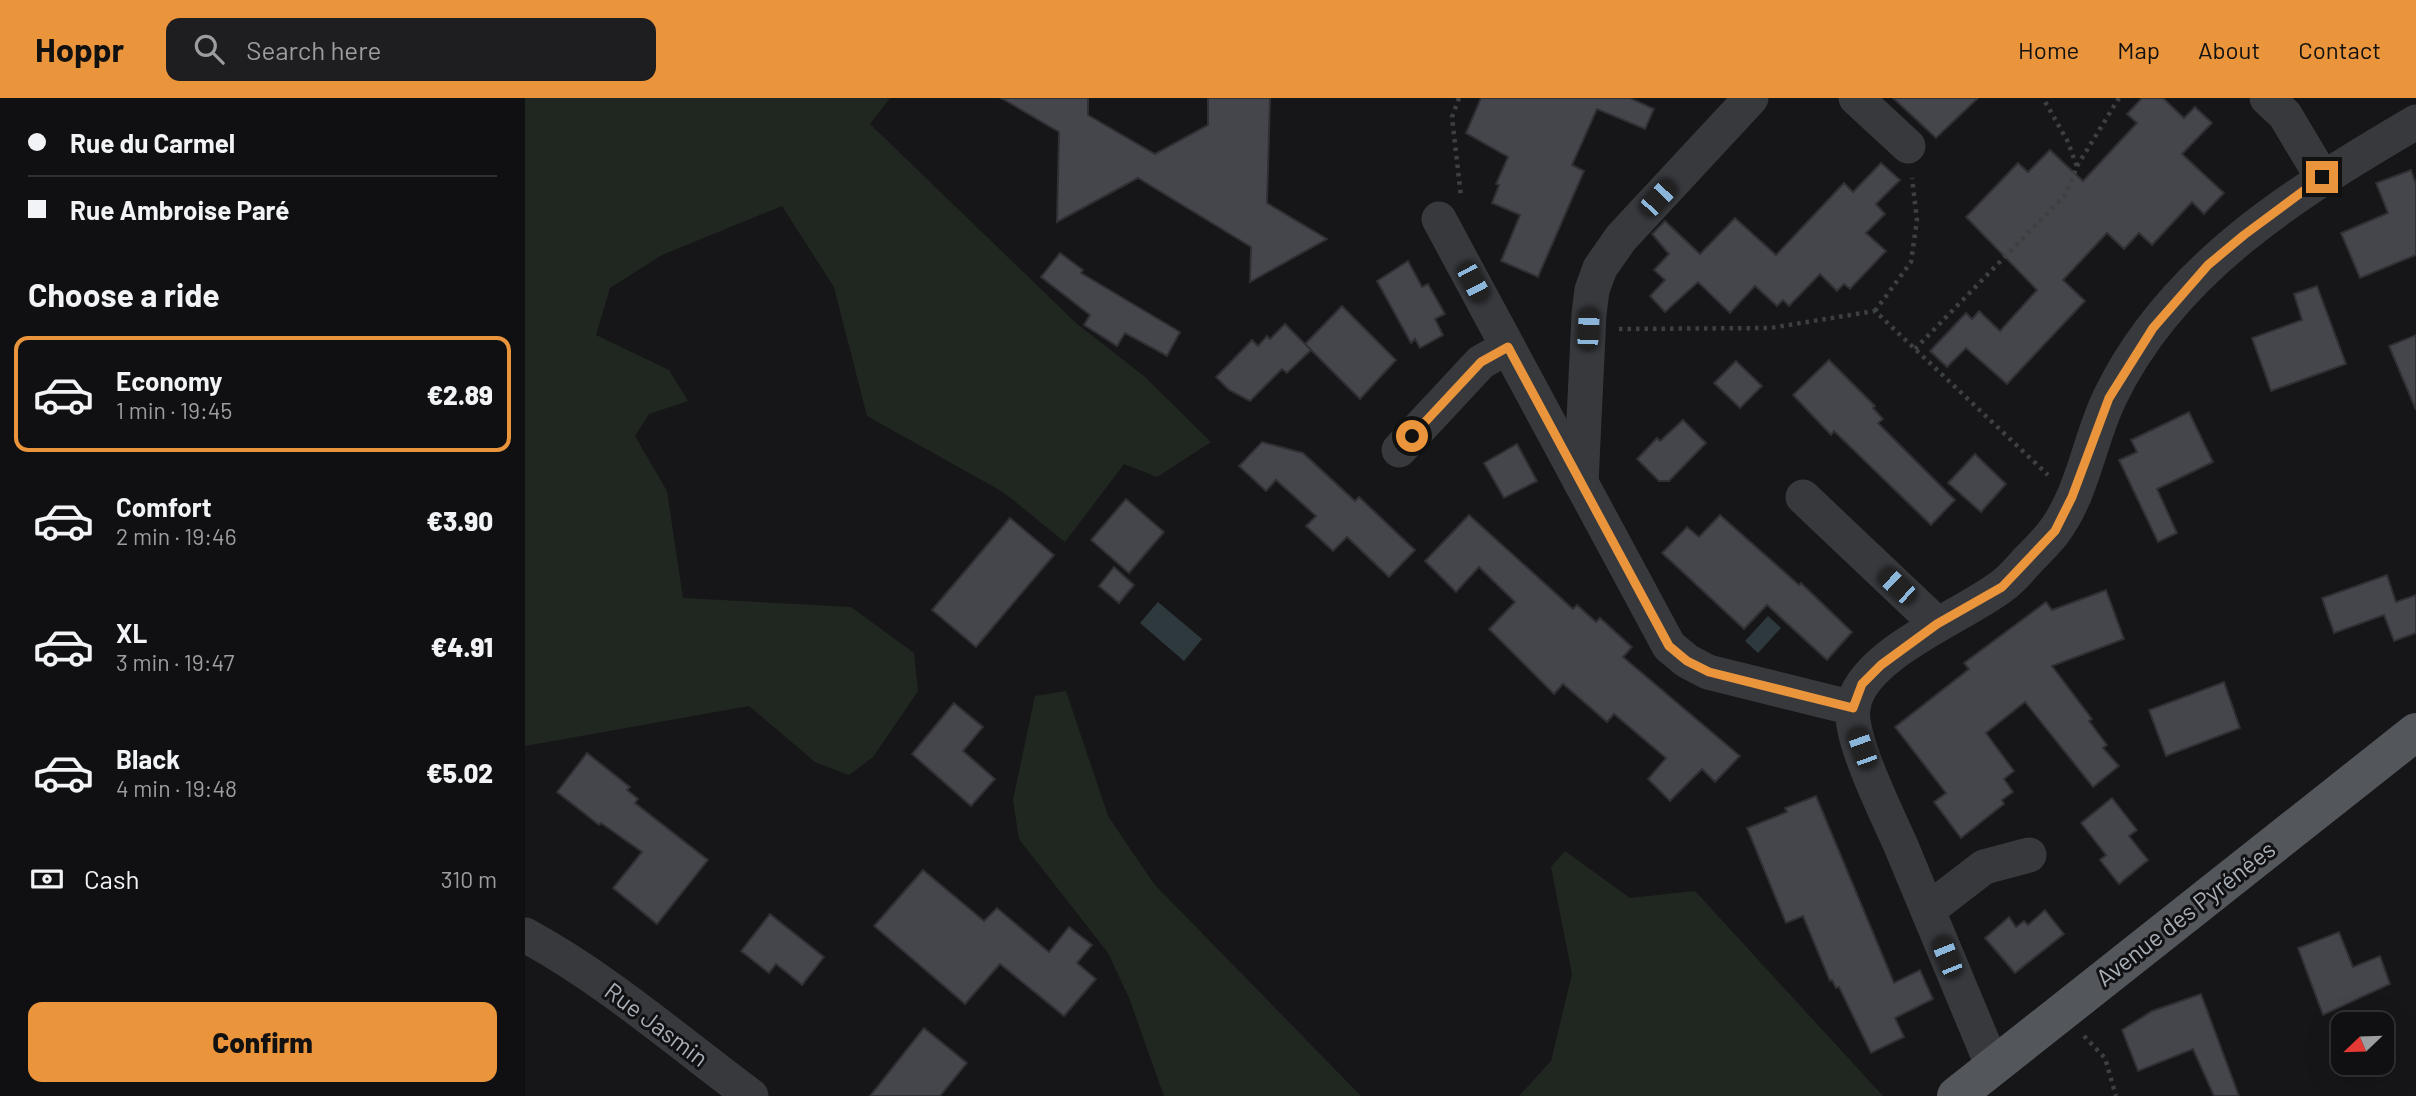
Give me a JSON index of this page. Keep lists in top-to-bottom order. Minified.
{"streets":{"main road":["Avenue des Pyrénées"],"street":["Rue Jasmin"]},"north":"bottom left","page":{"header":"Hoppr","search":"Search here","nav":["Home","Map","About","Contact"],"banner":["Rue du Carmel","Rue Ambroise Paré"],"heading":"Choose a ride","list":[{"name":"Economy","note":"1 min · 19:45","value":"€2.89"},{"name":"Comfort","note":"2 min · 19:46","value":"€3.90"},{"name":"XL","note":"3 min · 19:47","value":"€4.91"},{"name":"Black","note":"4 min · 19:48","value":"€5.02"}],"pay":["Cash","310 m"],"buttons":"Confirm"}}
